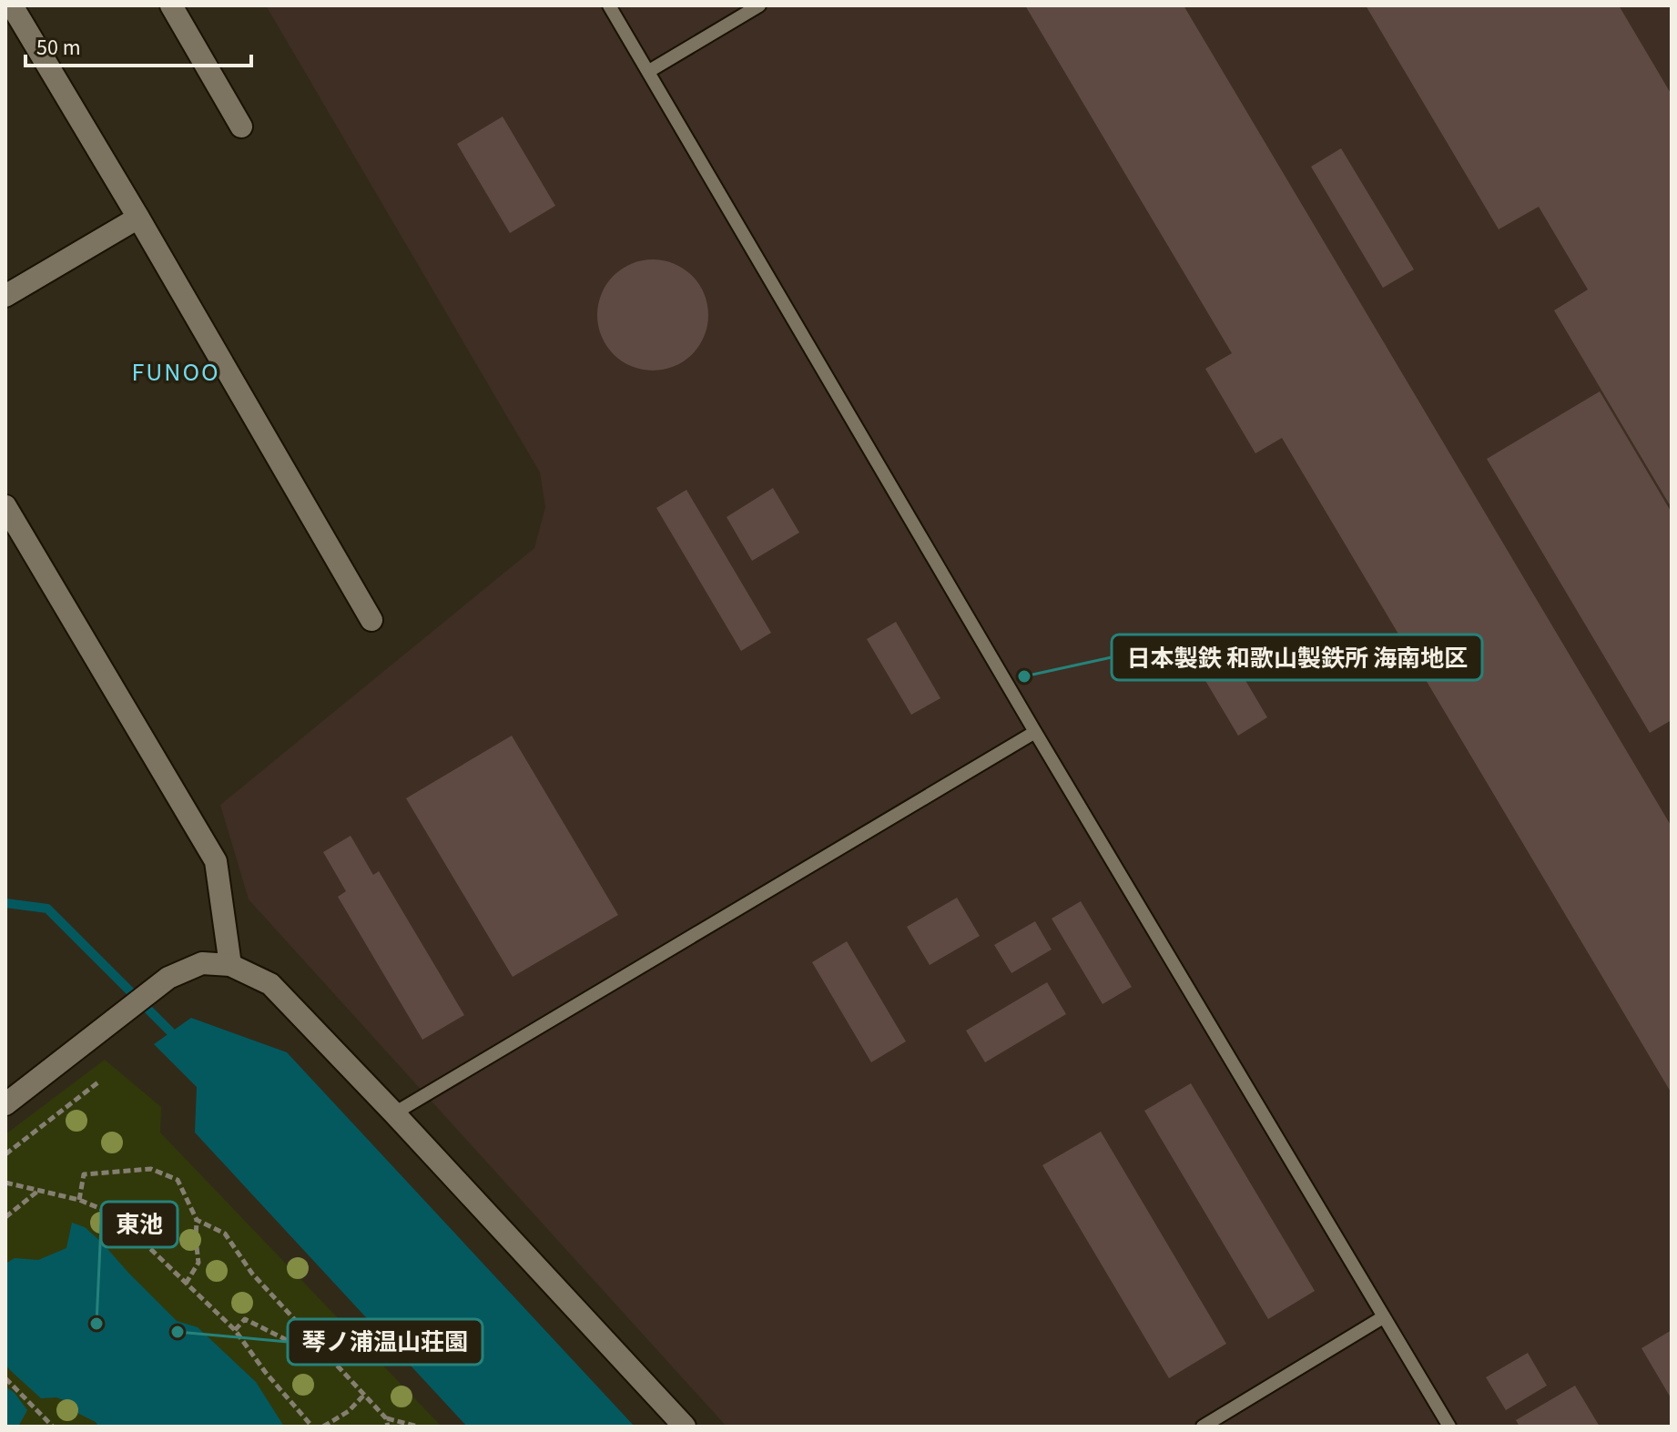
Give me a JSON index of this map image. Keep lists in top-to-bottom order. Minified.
{"districts":["FUNOO"],"places":["日本製鉄 和歌山製鉄所 海南地区","東池","琴ノ浦温山荘園"],"scale_bar":"50 m"}
